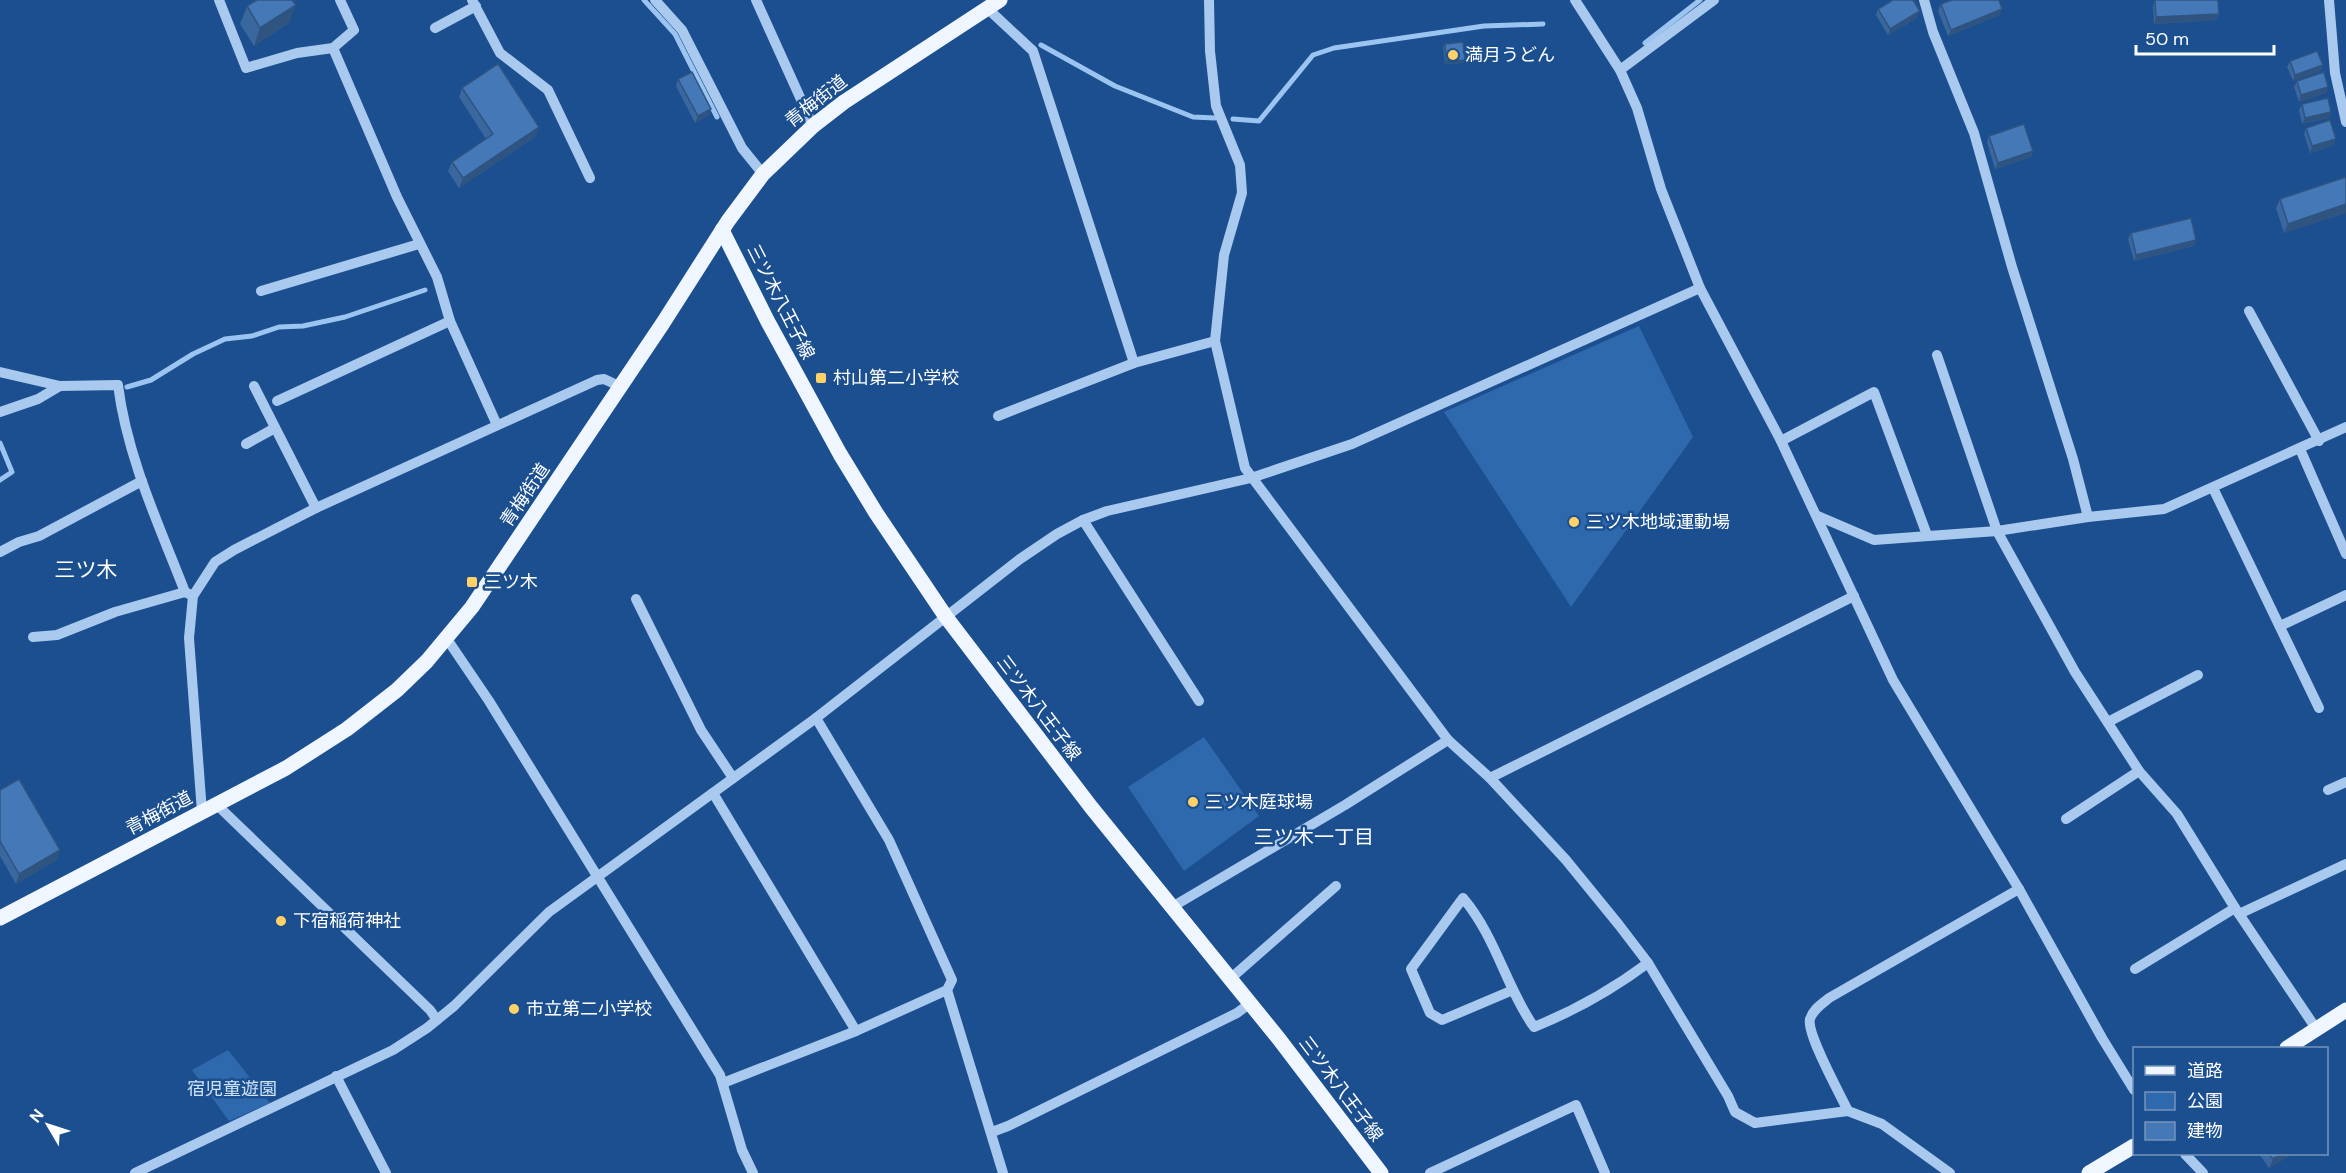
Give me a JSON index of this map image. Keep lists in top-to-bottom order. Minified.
{"streets":{"main road":["青梅街道","三ツ木八王子線"]},"crossings":[["青梅街道","三ツ木八王子線"]],"districts":["三ツ木","三ツ木一丁目"],"parks":["宿児童遊園"],"places":{"other":["満月うどん","三ツ木地域運動場","三ツ木庭球場","下宿稲荷神社","市立第二小学校"],"transit":["村山第二小学校","三ツ木"]},"legend":["道路","公園","建物"],"scale_bar":"50 m","north":"top left"}
